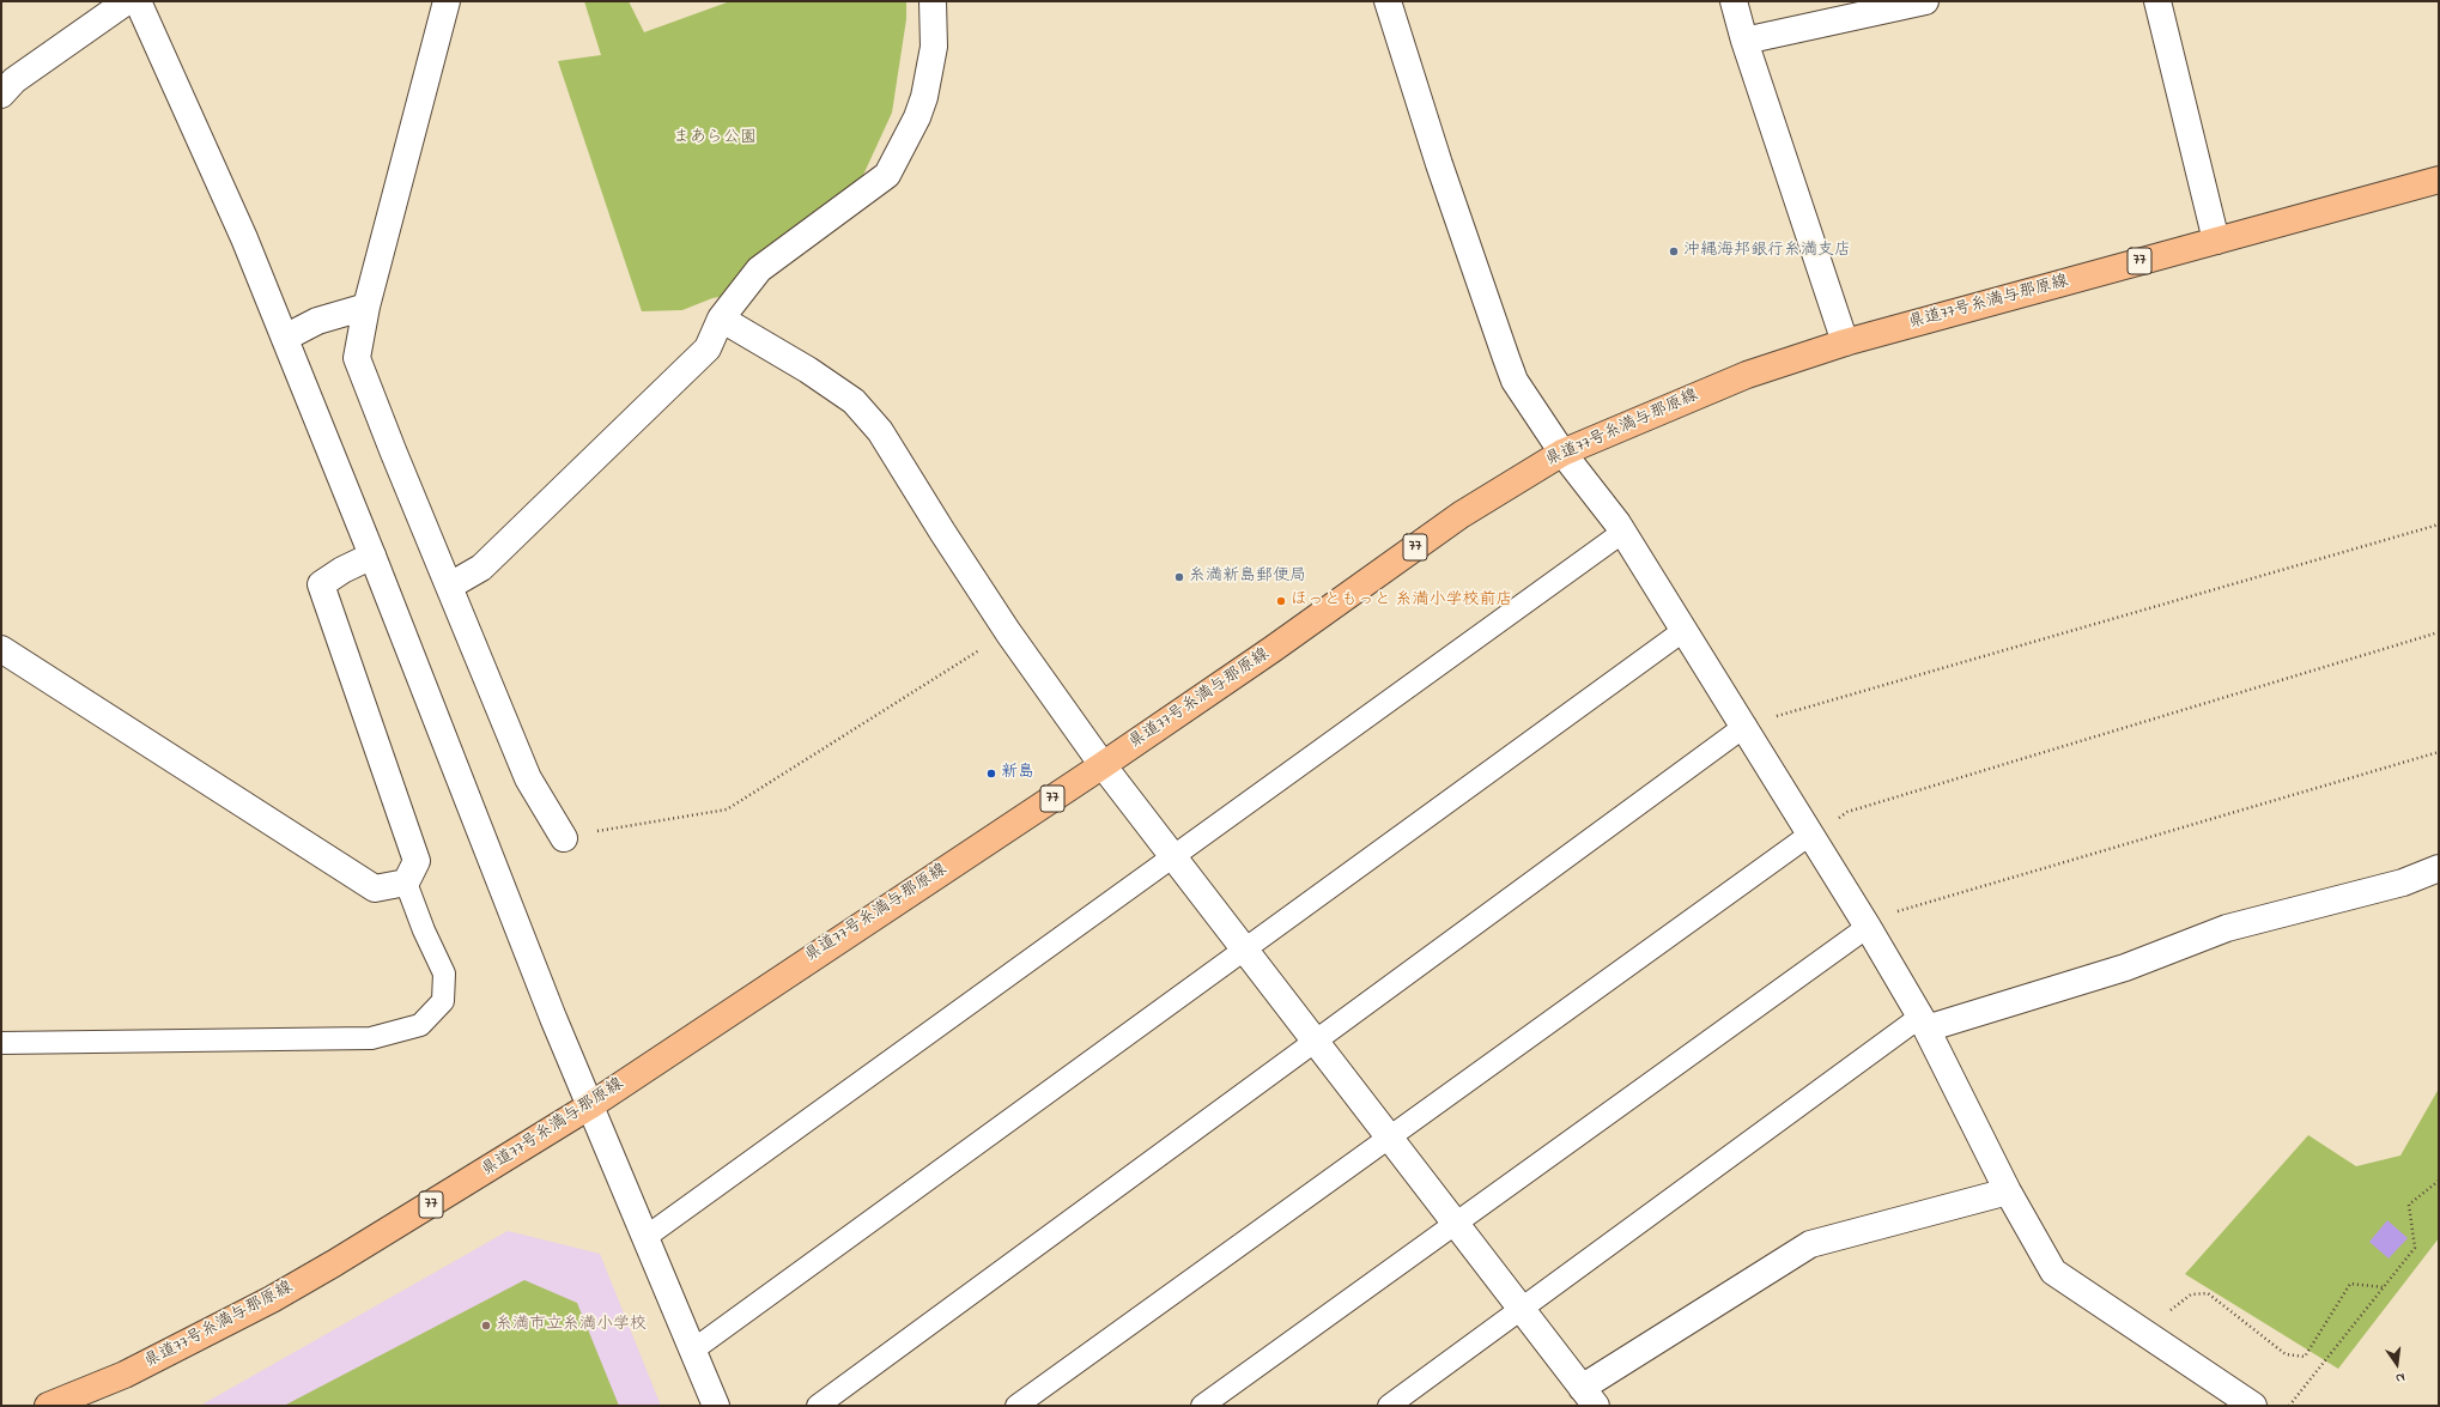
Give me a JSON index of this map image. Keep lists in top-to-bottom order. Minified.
{"streets":{"main road":["77","県道77号糸満与那原線"]},"parks":["まあら公園"],"places":["沖縄海邦銀行糸満支店","糸満新島郵便局","ほっともっと 糸満小学校前店","新島","糸満市立糸満小学校"],"north":"bottom"}
